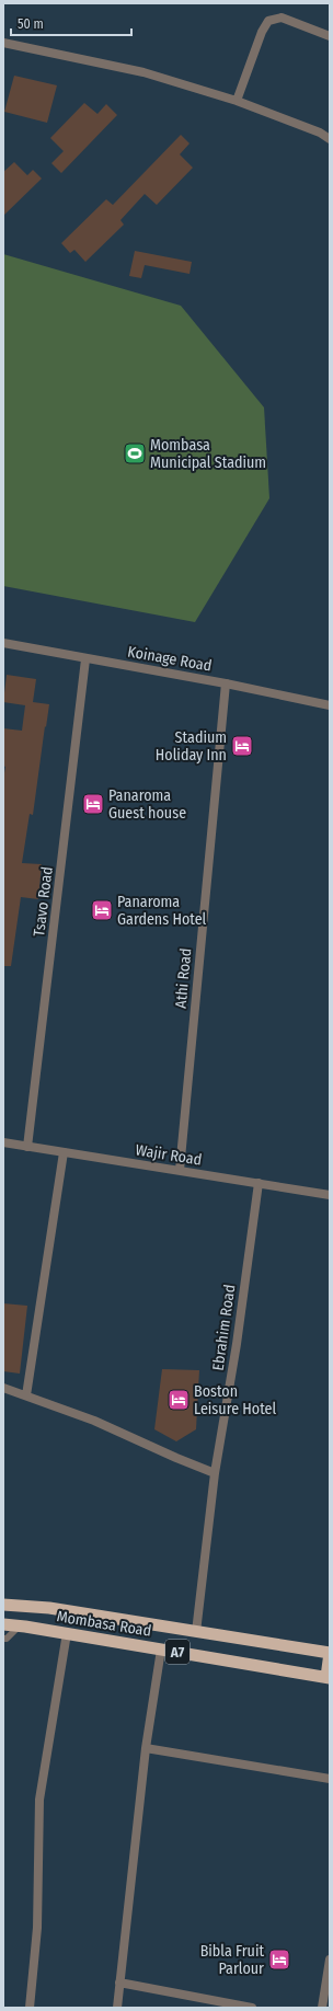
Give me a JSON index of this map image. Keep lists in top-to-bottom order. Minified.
{"streets":{"highway":["Mombasa Road","A7"],"street":["Koinage Road","Tsavo Road","Athi Road","Wajir Road","Ebrahim Road"]},"crossings":[["Koinage Road","Tsavo Road"],["Koinage Road","Athi Road"],["Tsavo Road","Wajir Road"],["Athi Road","Wajir Road"],["Wajir Road","Ebrahim Road"],["Ebrahim Road","Mombasa Road"]],"places":{"sports":["Mombasa Municipal Stadium"],"hotel":["Stadium Holiday Inn","Panaroma Guest house","Panaroma Gardens Hotel","Boston Leisure Hotel","Bibla Fruit Parlour"]},"scale_bar":"50 m"}
